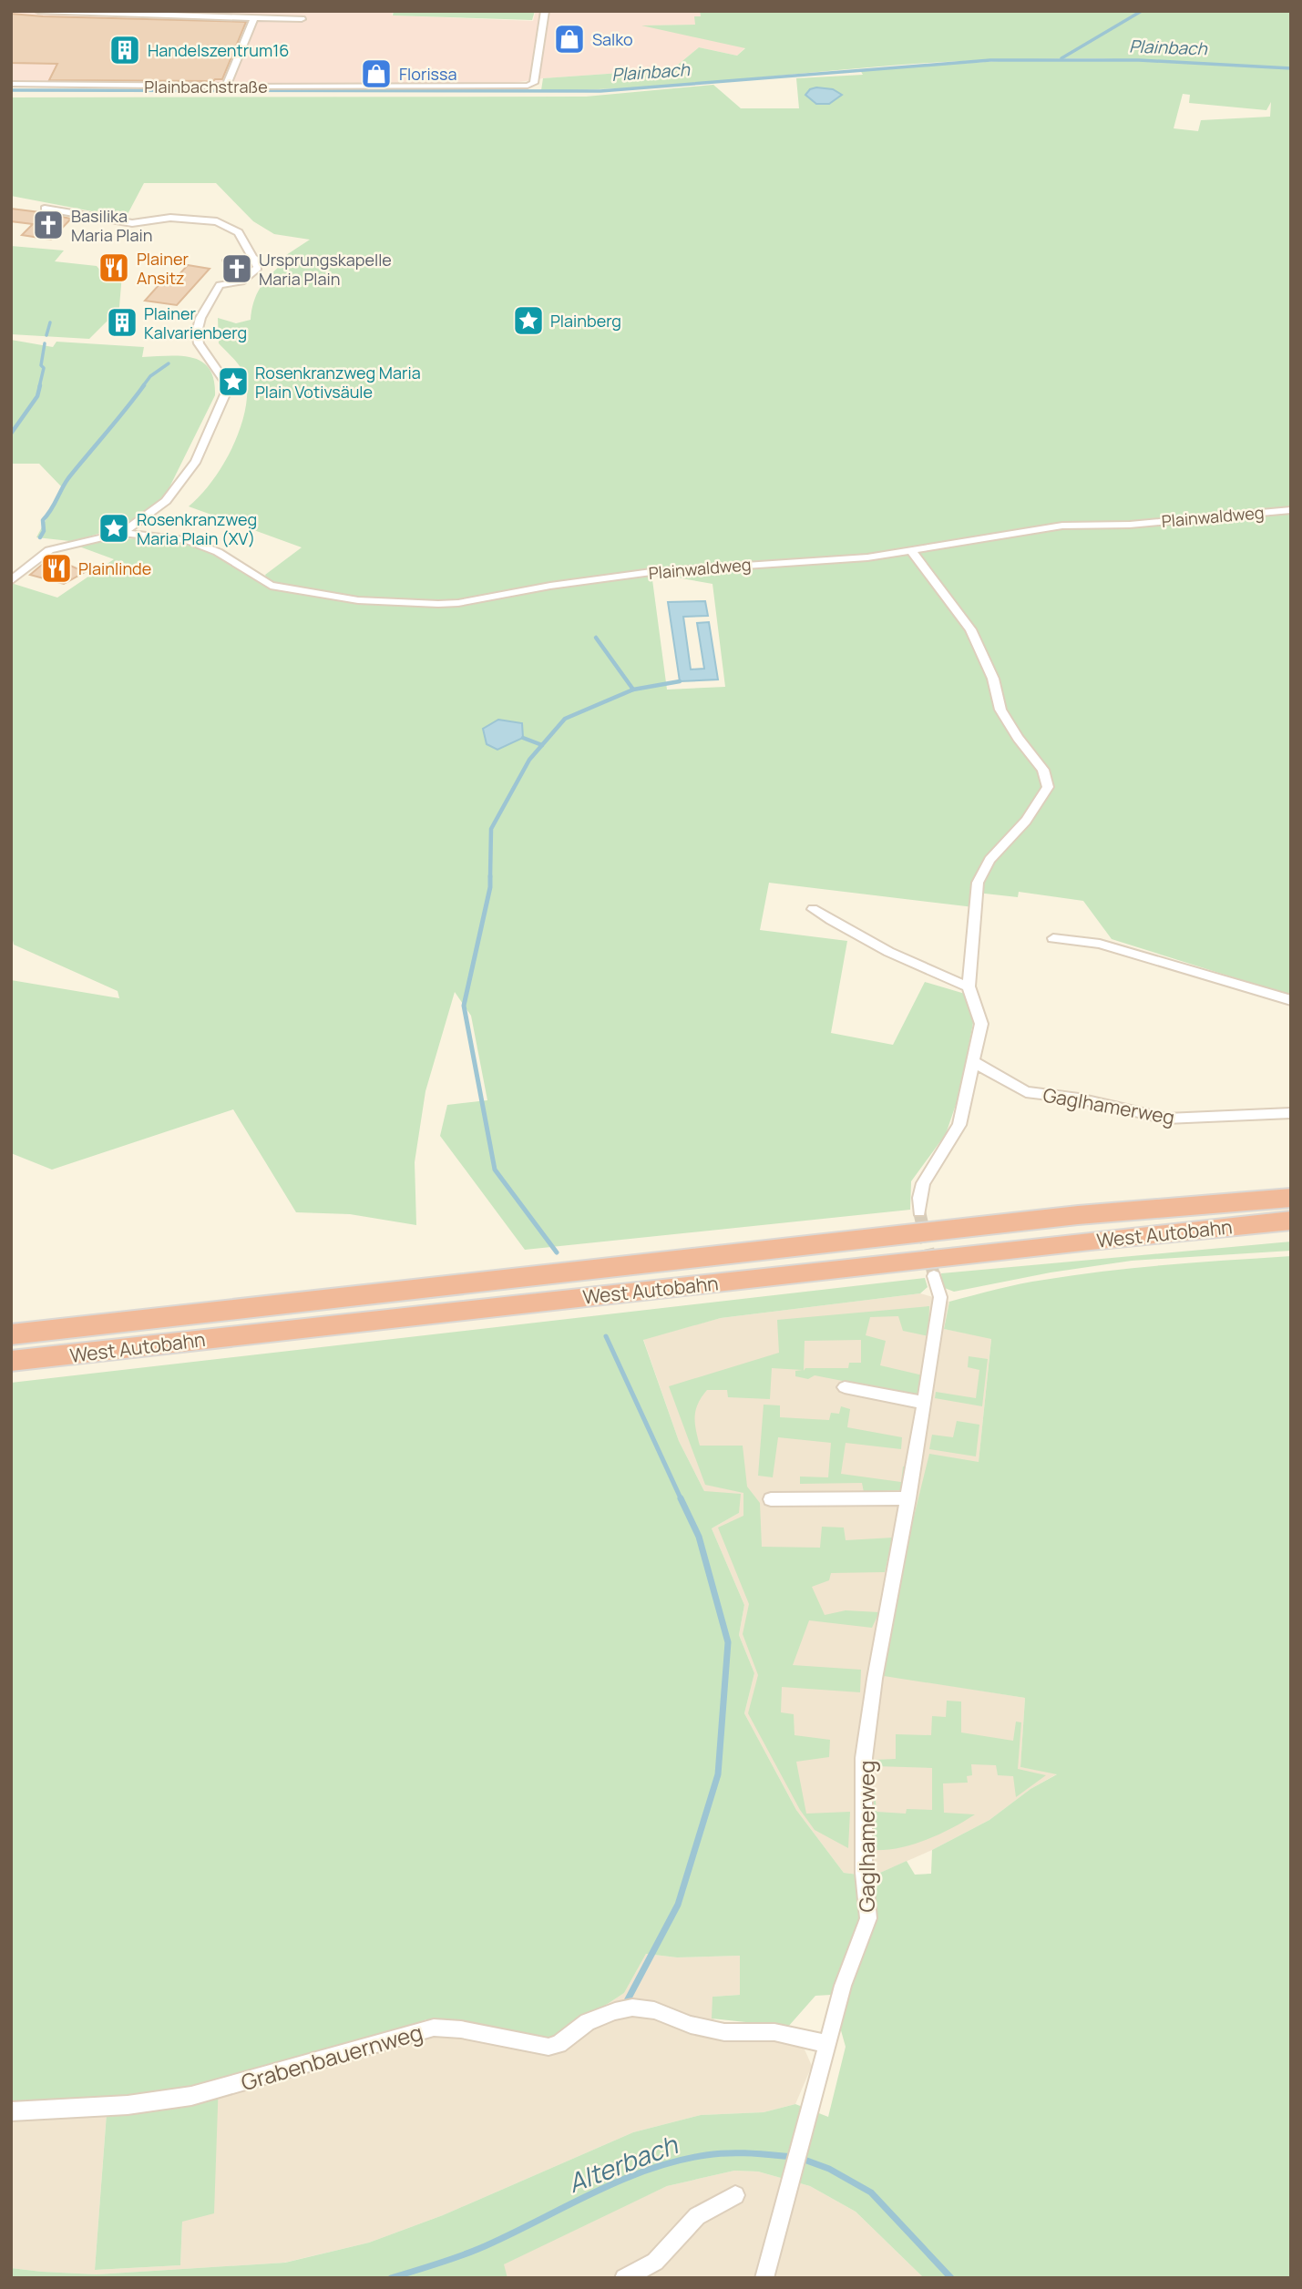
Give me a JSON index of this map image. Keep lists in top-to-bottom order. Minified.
{"streets":{"highway":["West Autobahn"],"street":["Plainbachstraße","Plainwaldweg","Gaglhamerweg","Grabenbauernweg"]},"crossings":[["Gaglhamerweg","Grabenbauernweg"]],"water":["Plainbach","Alterbach"],"places":{"shop":["Salko","Florissa"],"building":["Handelszentrum16","Plainer Kalvarienberg"],"church":["Basilika Maria Plain","Ursprungskapelle Maria Plain"],"restaurant":["Plainer Ansitz","Plainlinde"],"place":["Plainberg","Rosenkranzweg Maria Plain Votivsäule","Rosenkranzweg Maria Plain (XV)"]}}
